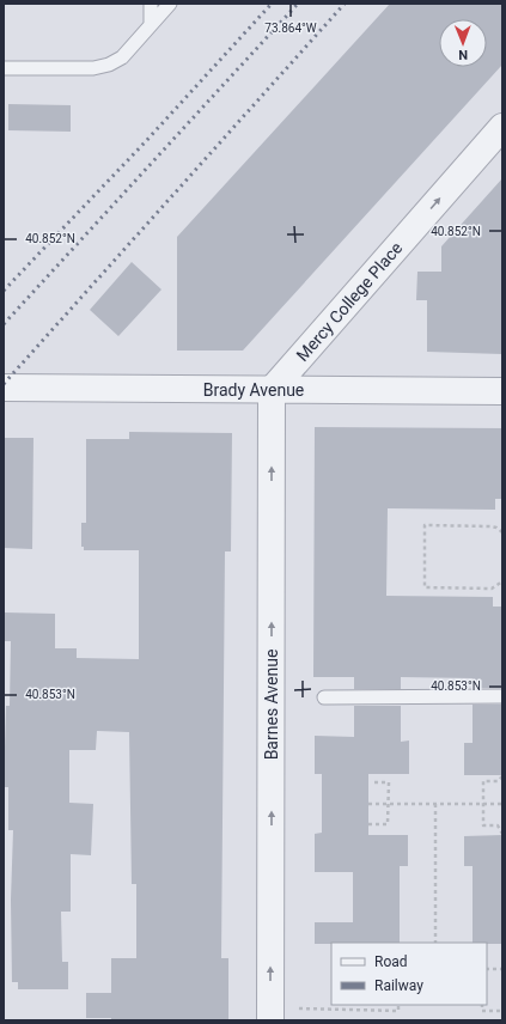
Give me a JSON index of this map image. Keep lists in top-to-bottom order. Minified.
{"streets":{"street":["Mercy College Place","Brady Avenue","Barnes Avenue"]},"crossings":[["Mercy College Place","Brady Avenue"],["Mercy College Place","Barnes Avenue"],["Brady Avenue","Barnes Avenue"]],"one_way":["Mercy College Place","Barnes Avenue"],"legend":["Road","Railway"],"north":"bottom","coordinates":["73.864°W","40.852°N","40.853°N"]}
